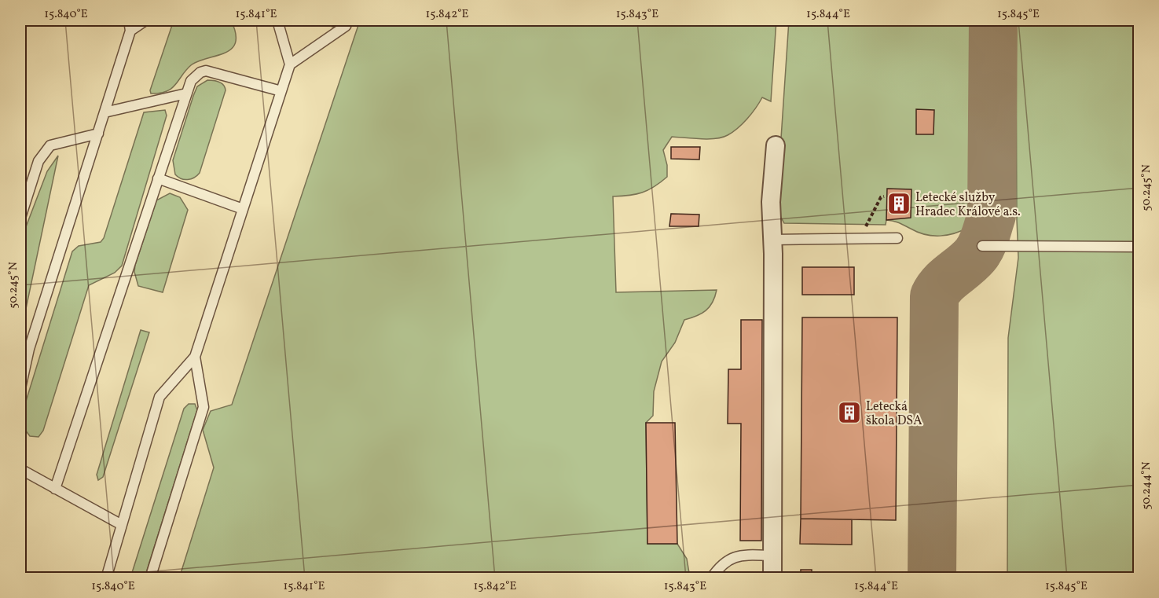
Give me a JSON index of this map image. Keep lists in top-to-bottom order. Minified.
{"places":{"building":["Letecké služby Hradec Králové a.s.","Letecká škola DSA"]},"coordinates":["15.840°E","15.841°E","15.842°E","15.843°E","15.844°E","15.845°E","50.245°N","50.244°N"]}
